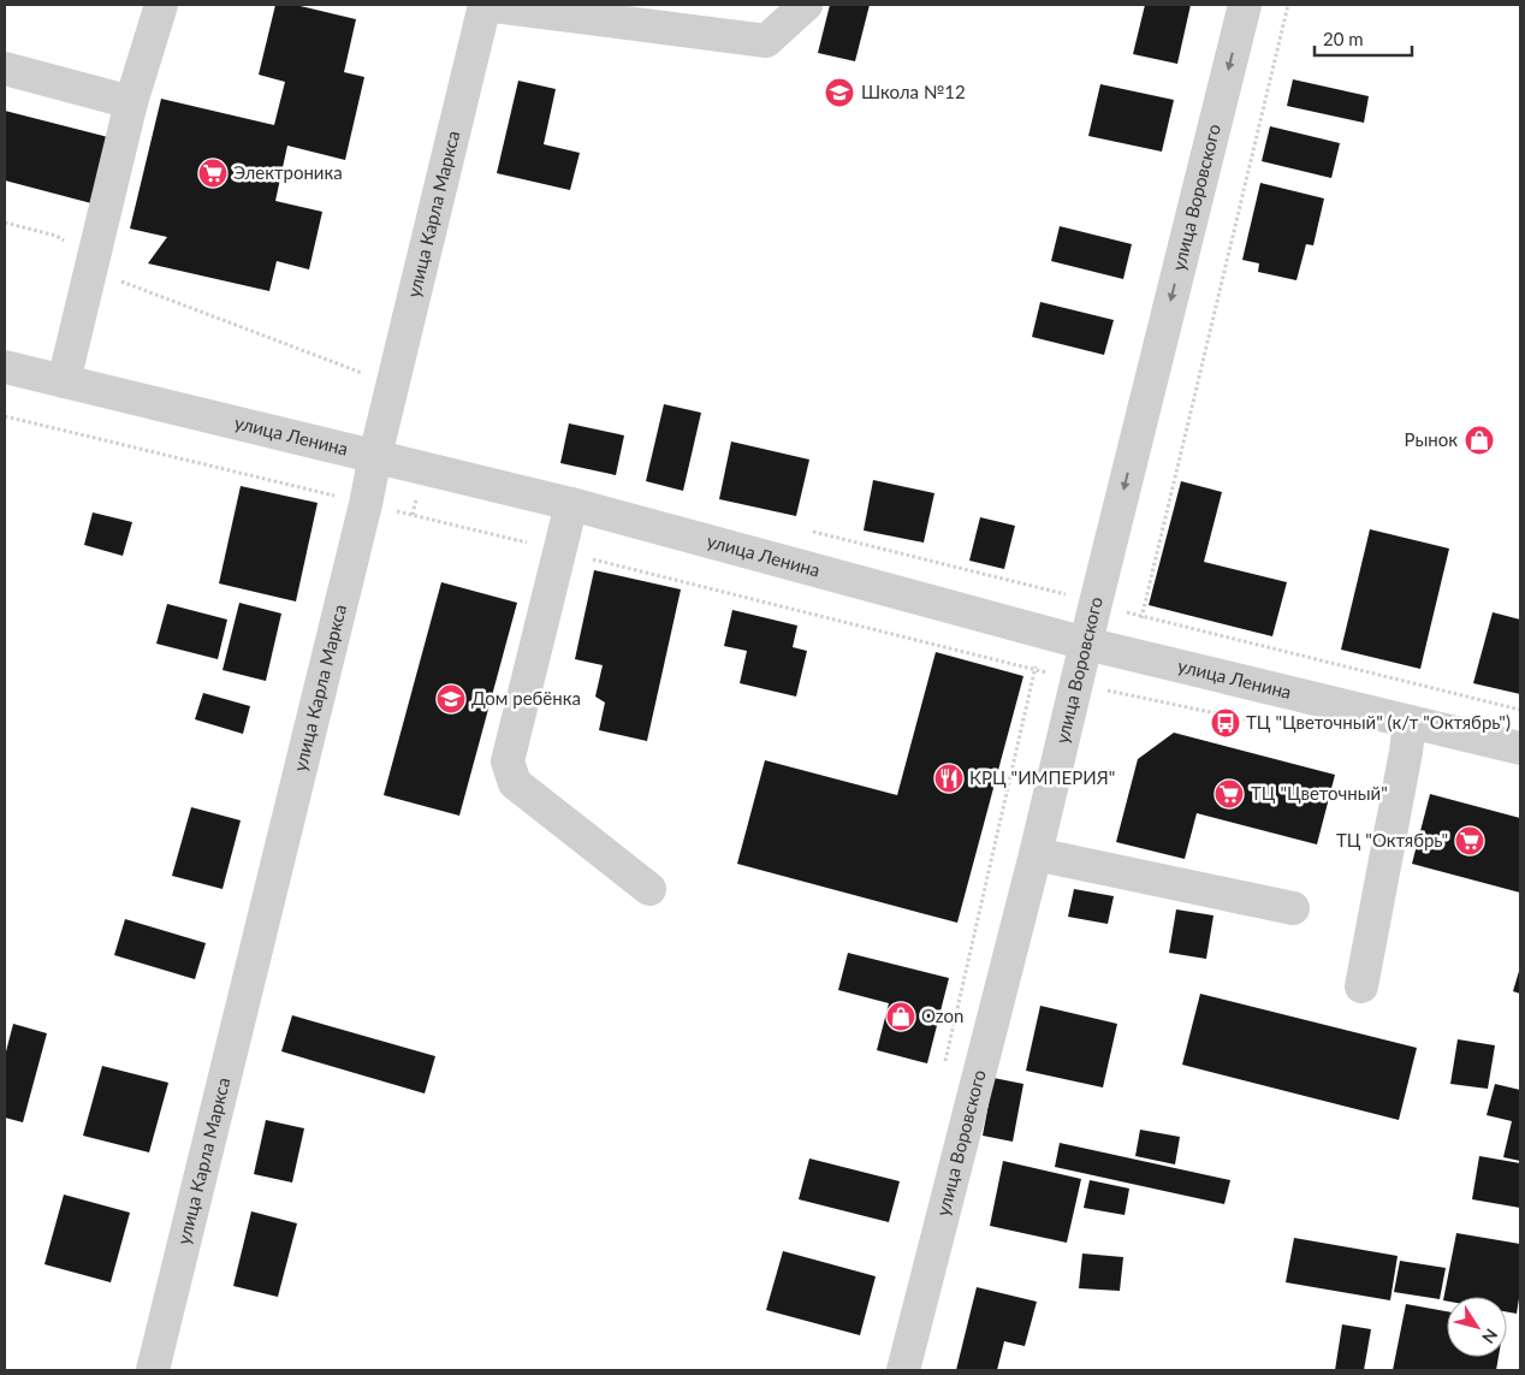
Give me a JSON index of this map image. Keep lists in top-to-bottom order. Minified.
{"streets":{"street":["улица Воровского","улица Карла Маркса","улица Ленина"]},"crossings":[["улица Воровского","улица Ленина"],["улица Карла Маркса","улица Ленина"]],"one_way":["улица Воровского"],"places":{"school or university":["Школа №12","Дом ребёнка"],"supermarket":["Электроника","ТЦ \"Цветочный\"","ТЦ \"Октябрь\""],"shop":["Рынок","Ozon"],"bus stop":["ТЦ \"Цветочный\" (к/т \"Октябрь\")"],"restaurant":["КРЦ \"ИМПЕРИЯ\""]},"scale_bar":"20 m","north":"bottom right"}
